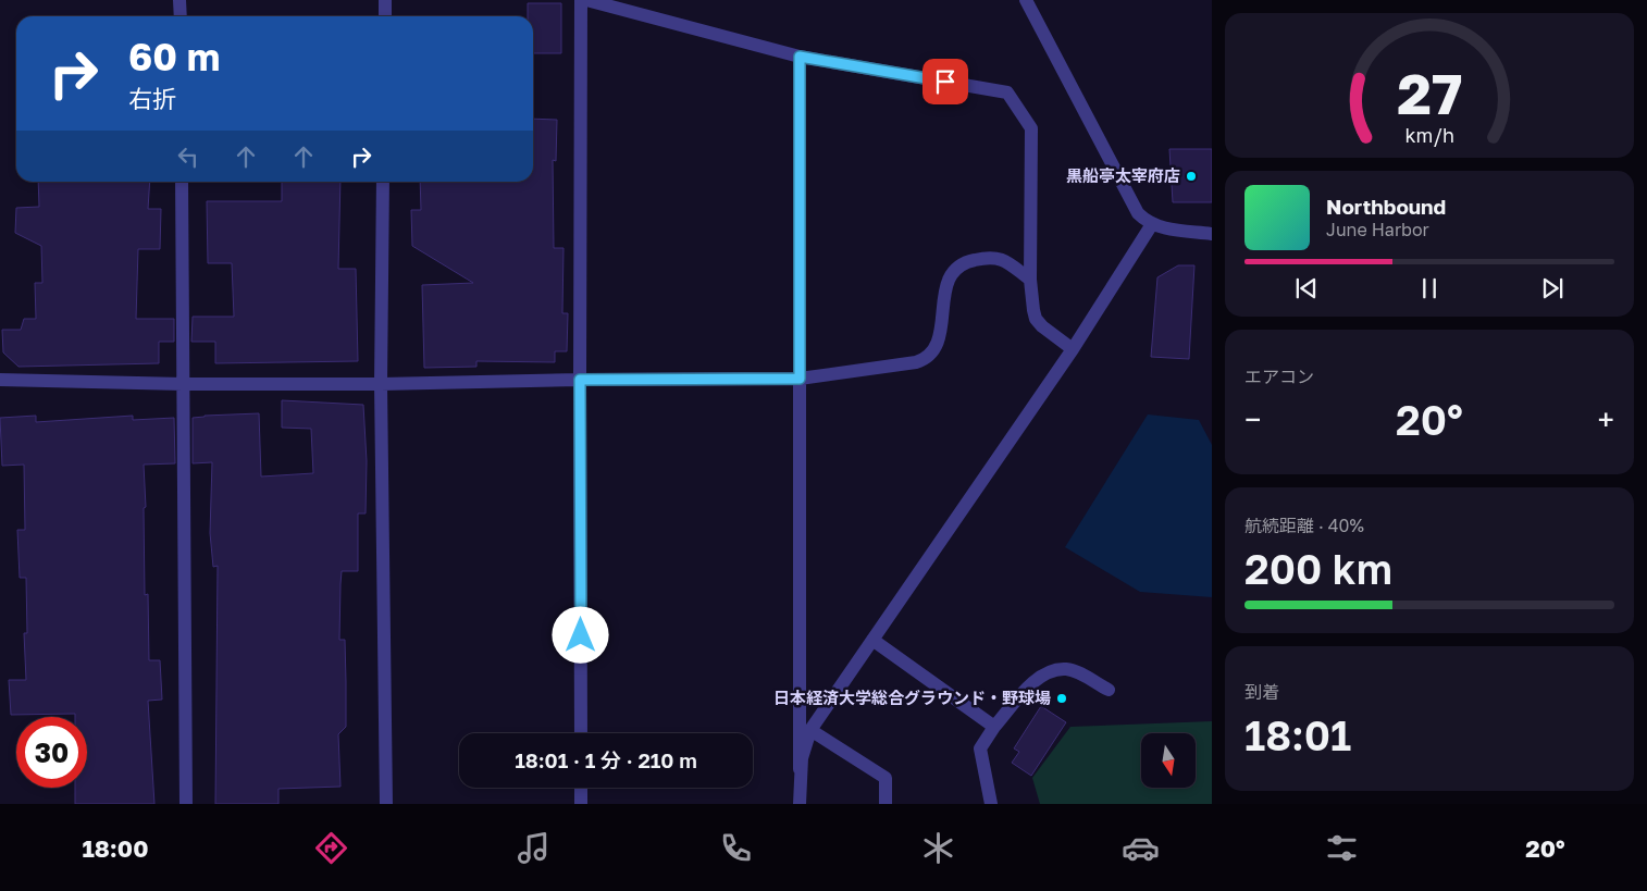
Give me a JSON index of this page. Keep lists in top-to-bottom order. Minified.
{"places":["黒船亭太宰府店","日本経済大学総合グラウンド・野球場"],"north":"bottom","page":{"turn":["60 m","右折"],"song":["Northbound","June Harbor"],"tile":["エアコン",["航続距離 · 40%","200 km"],["到着","18:01"]],"heat":["−","20°","+"],"limit":"30","trip":"18:01 · 1 分 · 210 m","tabs":["18:00","20°"],"gauge":["27","km/h"]}}
